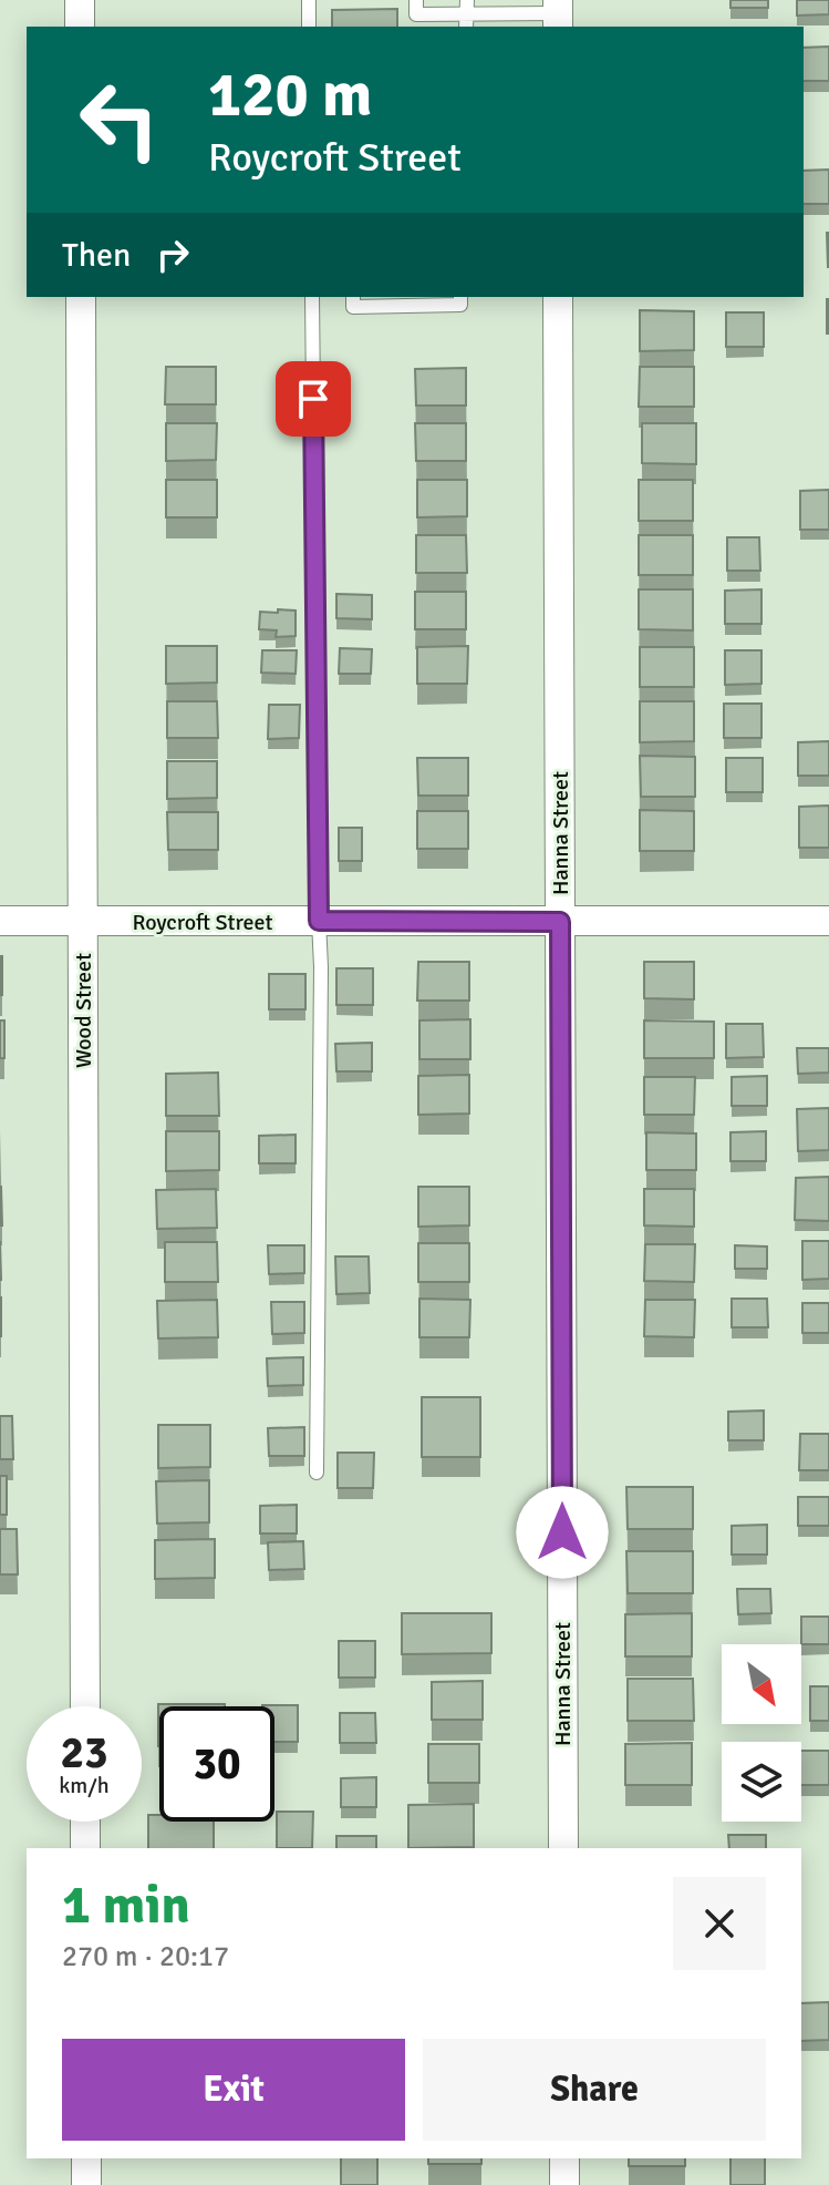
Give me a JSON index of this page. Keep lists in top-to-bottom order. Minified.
{"streets":{"street":["Hanna Street","Roycroft Street","Wood Street"]},"crossings":[["Hanna Street","Roycroft Street"],["Roycroft Street","Wood Street"]],"north":"bottom right","page":{"turn":["120 m","Roycroft Street"],"then":"Then","speed":"23 km/h","limit":"30","heading":["1 min","270 m · 20:17"],"buttons":["Exit","Share"]}}
